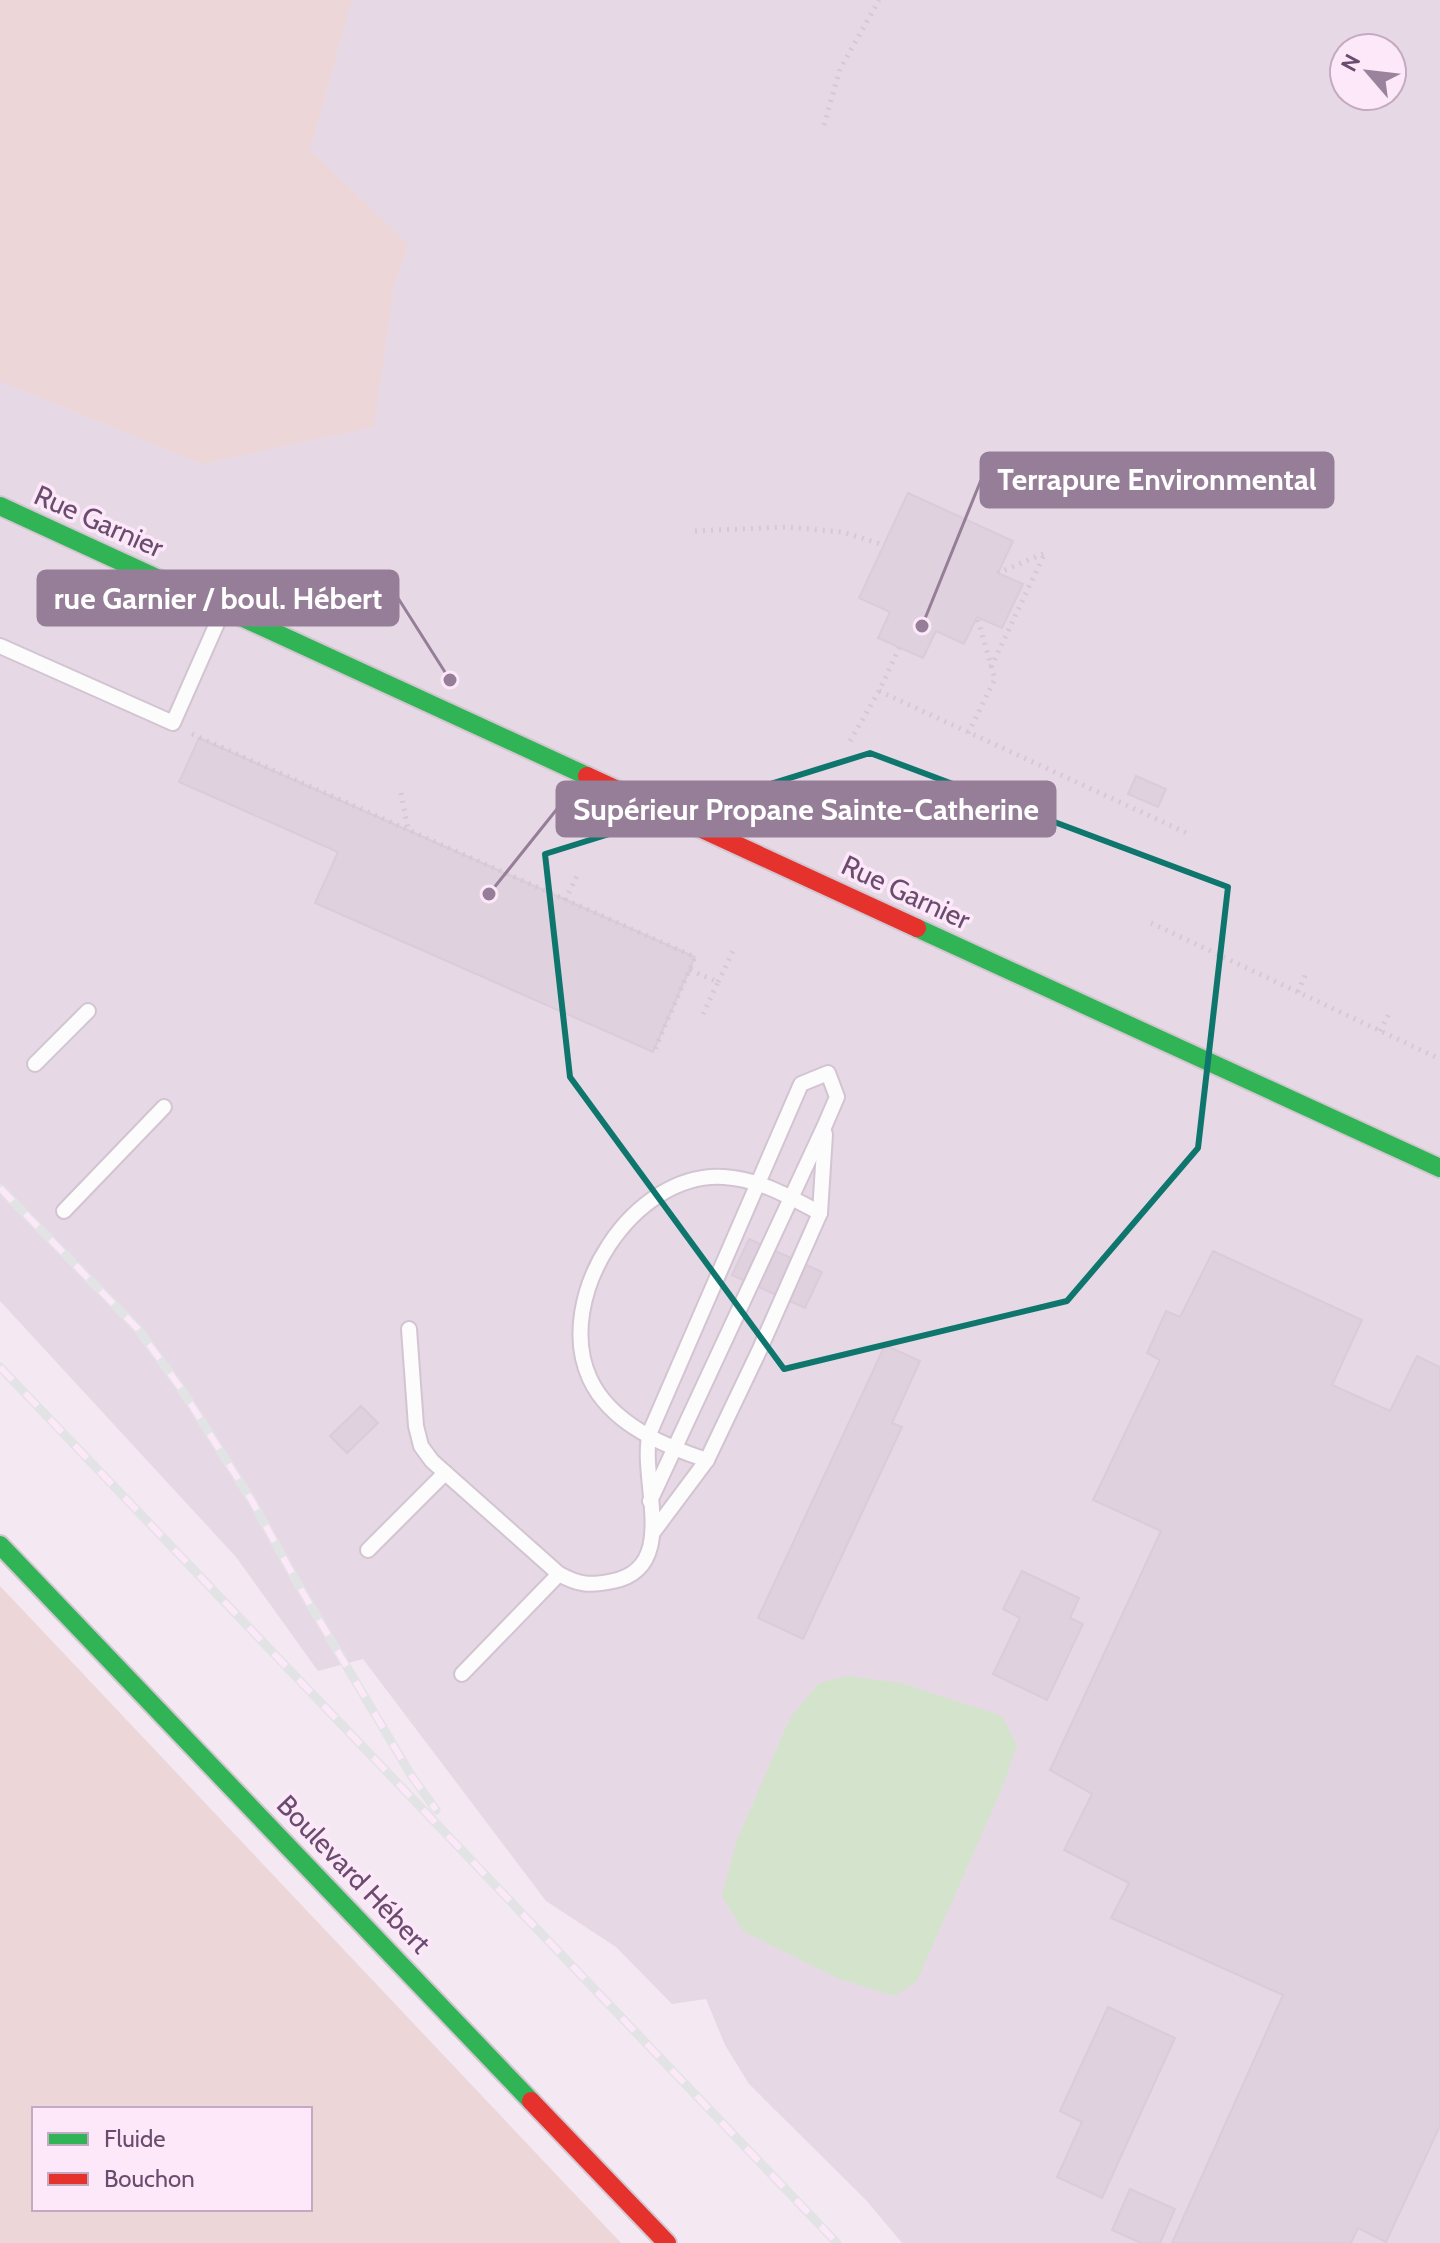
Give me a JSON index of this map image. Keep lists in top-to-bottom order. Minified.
{"streets":{"street":["Rue Garnier","Boulevard Hébert"]},"places":["Terrapure Environmental","rue Garnier / boul. Hébert","Supérieur Propane Sainte-Catherine"],"legend":["Fluide","Bouchon"],"north":"top left"}
